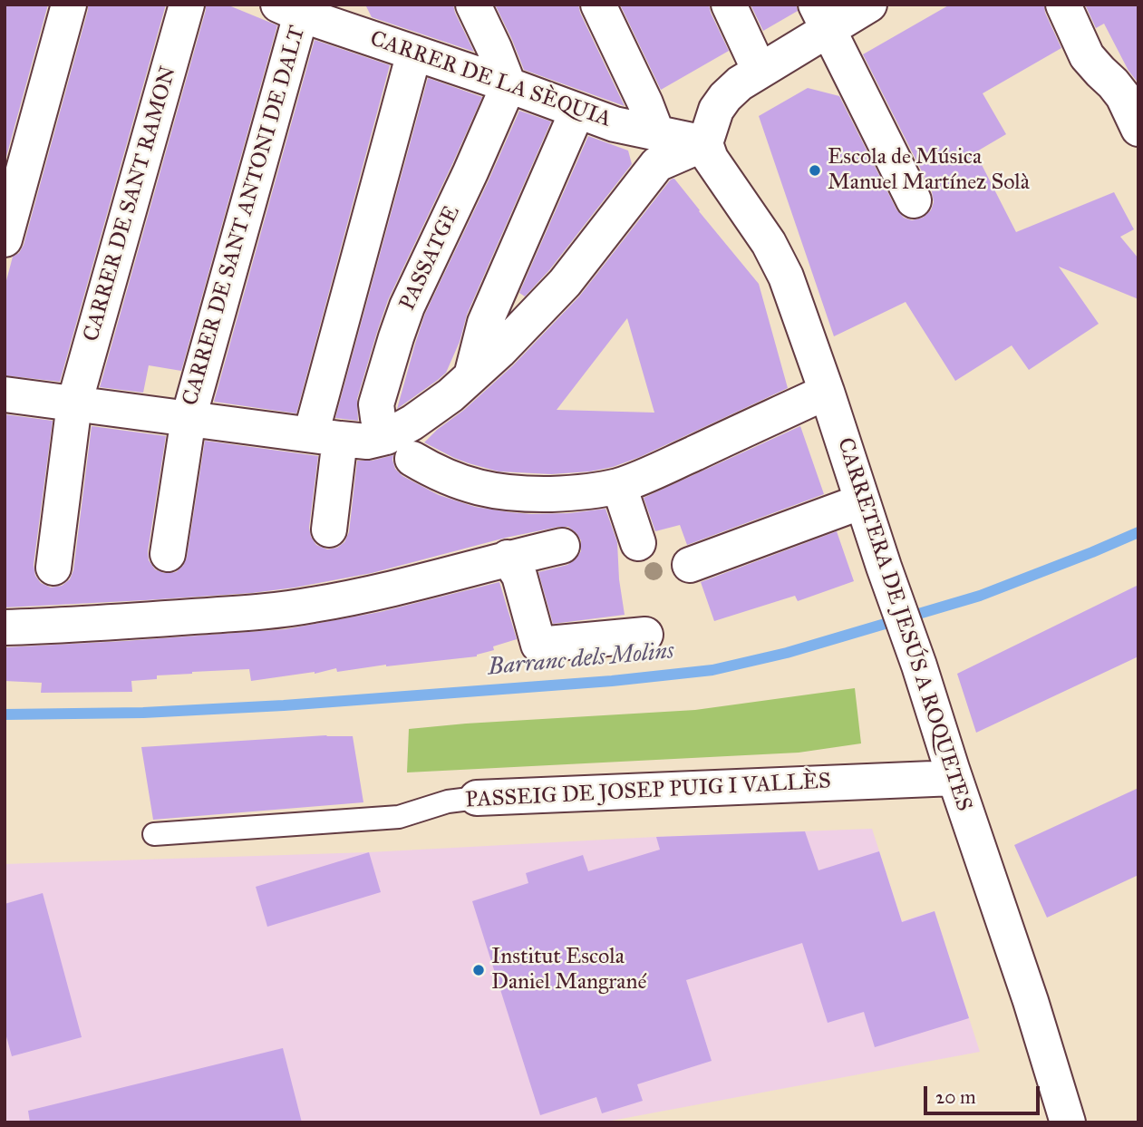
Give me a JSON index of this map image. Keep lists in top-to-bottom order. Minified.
{"streets":{"street":["CARRER DE LA SÈQUIA","CARRER DE SANT RAMON","CARRER DE SANT ANTONI DE DALT","PASSATGE","CARRETERA DE JESÚS A ROQUETES","PASSEIG DE JOSEP PUIG I VALLÈS"]},"crossings":[["CARRER DE LA SÈQUIA","CARRER DE SANT ANTONI DE DALT"],["CARRER DE LA SÈQUIA","PASSATGE"],["CARRER DE LA SÈQUIA","CARRETERA DE JESÚS A ROQUETES"],["CARRETERA DE JESÚS A ROQUETES","PASSEIG DE JOSEP PUIG I VALLÈS"]],"water":["Barranc dels Molins"],"places":["Escola de Música Manuel Martínez Solà","Institut Escola Daniel Mangrané"],"scale_bar":"20 m"}
